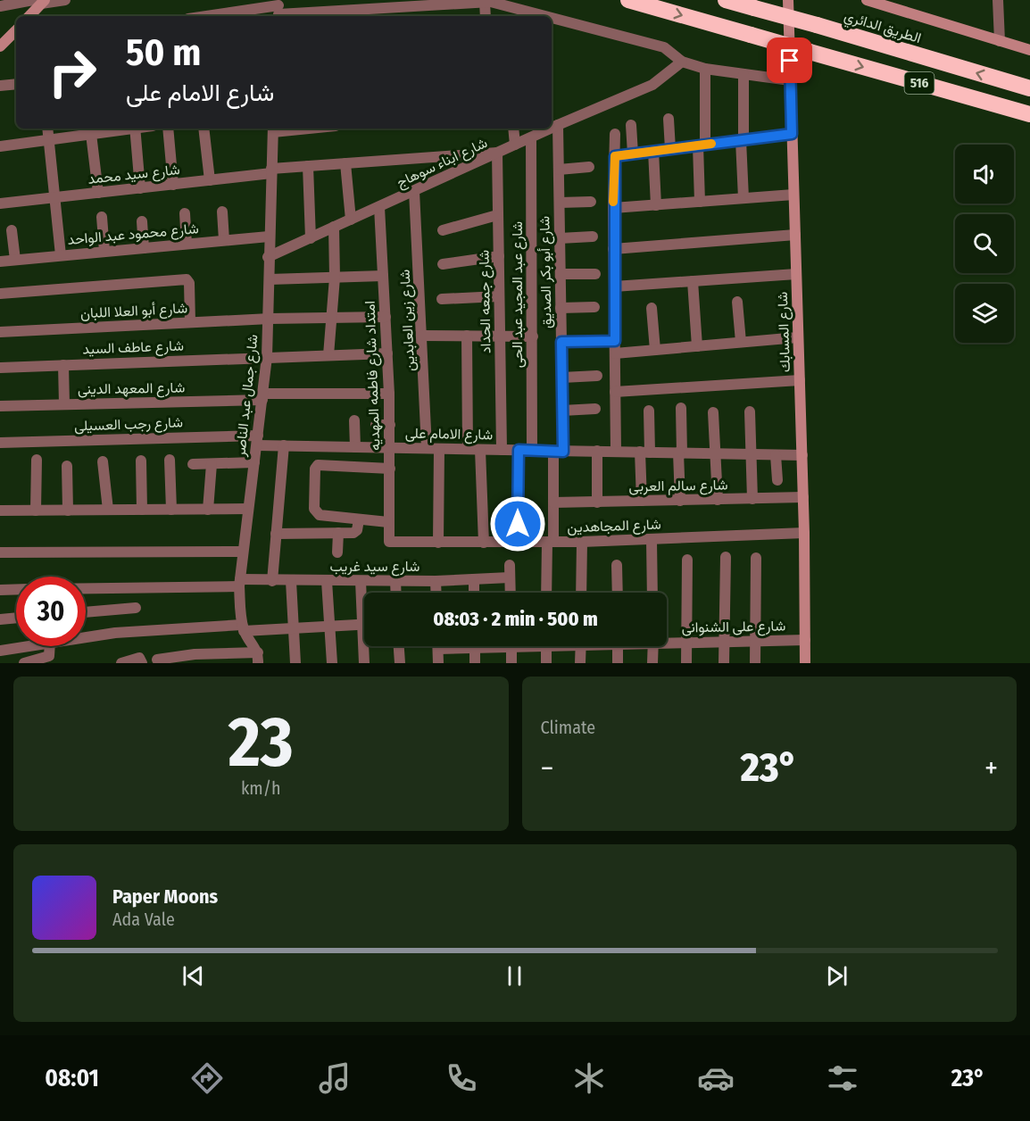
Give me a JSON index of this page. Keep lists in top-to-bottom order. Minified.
{"streets":{"highway":["الطريق الدائري","516"],"street":["شارع ابناء سوهاج","شارع سيد محمد","شارع محمود عبد الواحد","شارع أبو بكر الصديق","شارع عبد المجيد عبد الحى","شارع جمعه الحداد","شارع أبو العلا اللبان","شارع زين العابدين","شارع المسابك","شارع عاطف السيد","امتداد شارع فاطمه المهديه","شارع المعهد الدينى","شارع جمال عبد الناصر","شارع رجب العسيلى","شارع الامام على","شارع سالم العربى","شارع المجاهدين","شارع سيد غريب","شارع على الشنوانى"]},"crossings":[["شارع ابناء سوهاج","شارع سيد محمد"],["شارع ابناء سوهاج","شارع أبو بكر الصديق"],["شارع ابناء سوهاج","شارع عبد المجيد عبد الحى"],["شارع ابناء سوهاج","شارع جمعه الحداد"],["شارع ابناء سوهاج","شارع زين العابدين"],["شارع ابناء سوهاج","امتداد شارع فاطمه المهديه"],["شارع ابناء سوهاج","شارع جمال عبد الناصر"],["شارع سيد محمد","شارع جمعه الحداد"],["شارع سيد محمد","شارع جمال عبد الناصر"],["شارع محمود عبد الواحد","شارع جمال عبد الناصر"],["شارع أبو بكر الصديق","شارع الامام على"],["شارع أبو بكر الصديق","شارع سالم العربى"],["شارع أبو بكر الصديق","شارع المجاهدين"],["شارع عبد المجيد عبد الحى","شارع الامام على"],["شارع جمعه الحداد","شارع الامام على"],["شارع أبو العلا اللبان","امتداد شارع فاطمه المهديه"],["شارع أبو العلا اللبان","شارع جمال عبد الناصر"],["شارع زين العابدين","شارع الامام على"],["شارع المسابك","شارع الامام على"],["شارع المسابك","شارع سالم العربى"],["شارع المسابك","شارع المجاهدين"],["شارع المسابك","شارع على الشنوانى"],["شارع عاطف السيد","امتداد شارع فاطمه المهديه"],["شارع عاطف السيد","شارع جمال عبد الناصر"],["امتداد شارع فاطمه المهديه","شارع المعهد الدينى"],["امتداد شارع فاطمه المهديه","شارع الامام على"],["امتداد شارع فاطمه المهديه","شارع المجاهدين"],["شارع المعهد الدينى","شارع جمال عبد الناصر"],["شارع جمال عبد الناصر","شارع رجب العسيلى"],["شارع جمال عبد الناصر","شارع الامام على"],["شارع جمال عبد الناصر","شارع سيد غريب"],["شارع رجب العسيلى","شارع الامام على"]],"page":{"turn":["50 m","شارع الامام على"],"limit":"30","trip":"08:03 · 2 min · 500 m","tile":[["23","km/h"],"Climate"],"heat":["−","23°","+"],"song":["Paper Moons","Ada Vale"],"tabs":["08:01","23°"]}}
